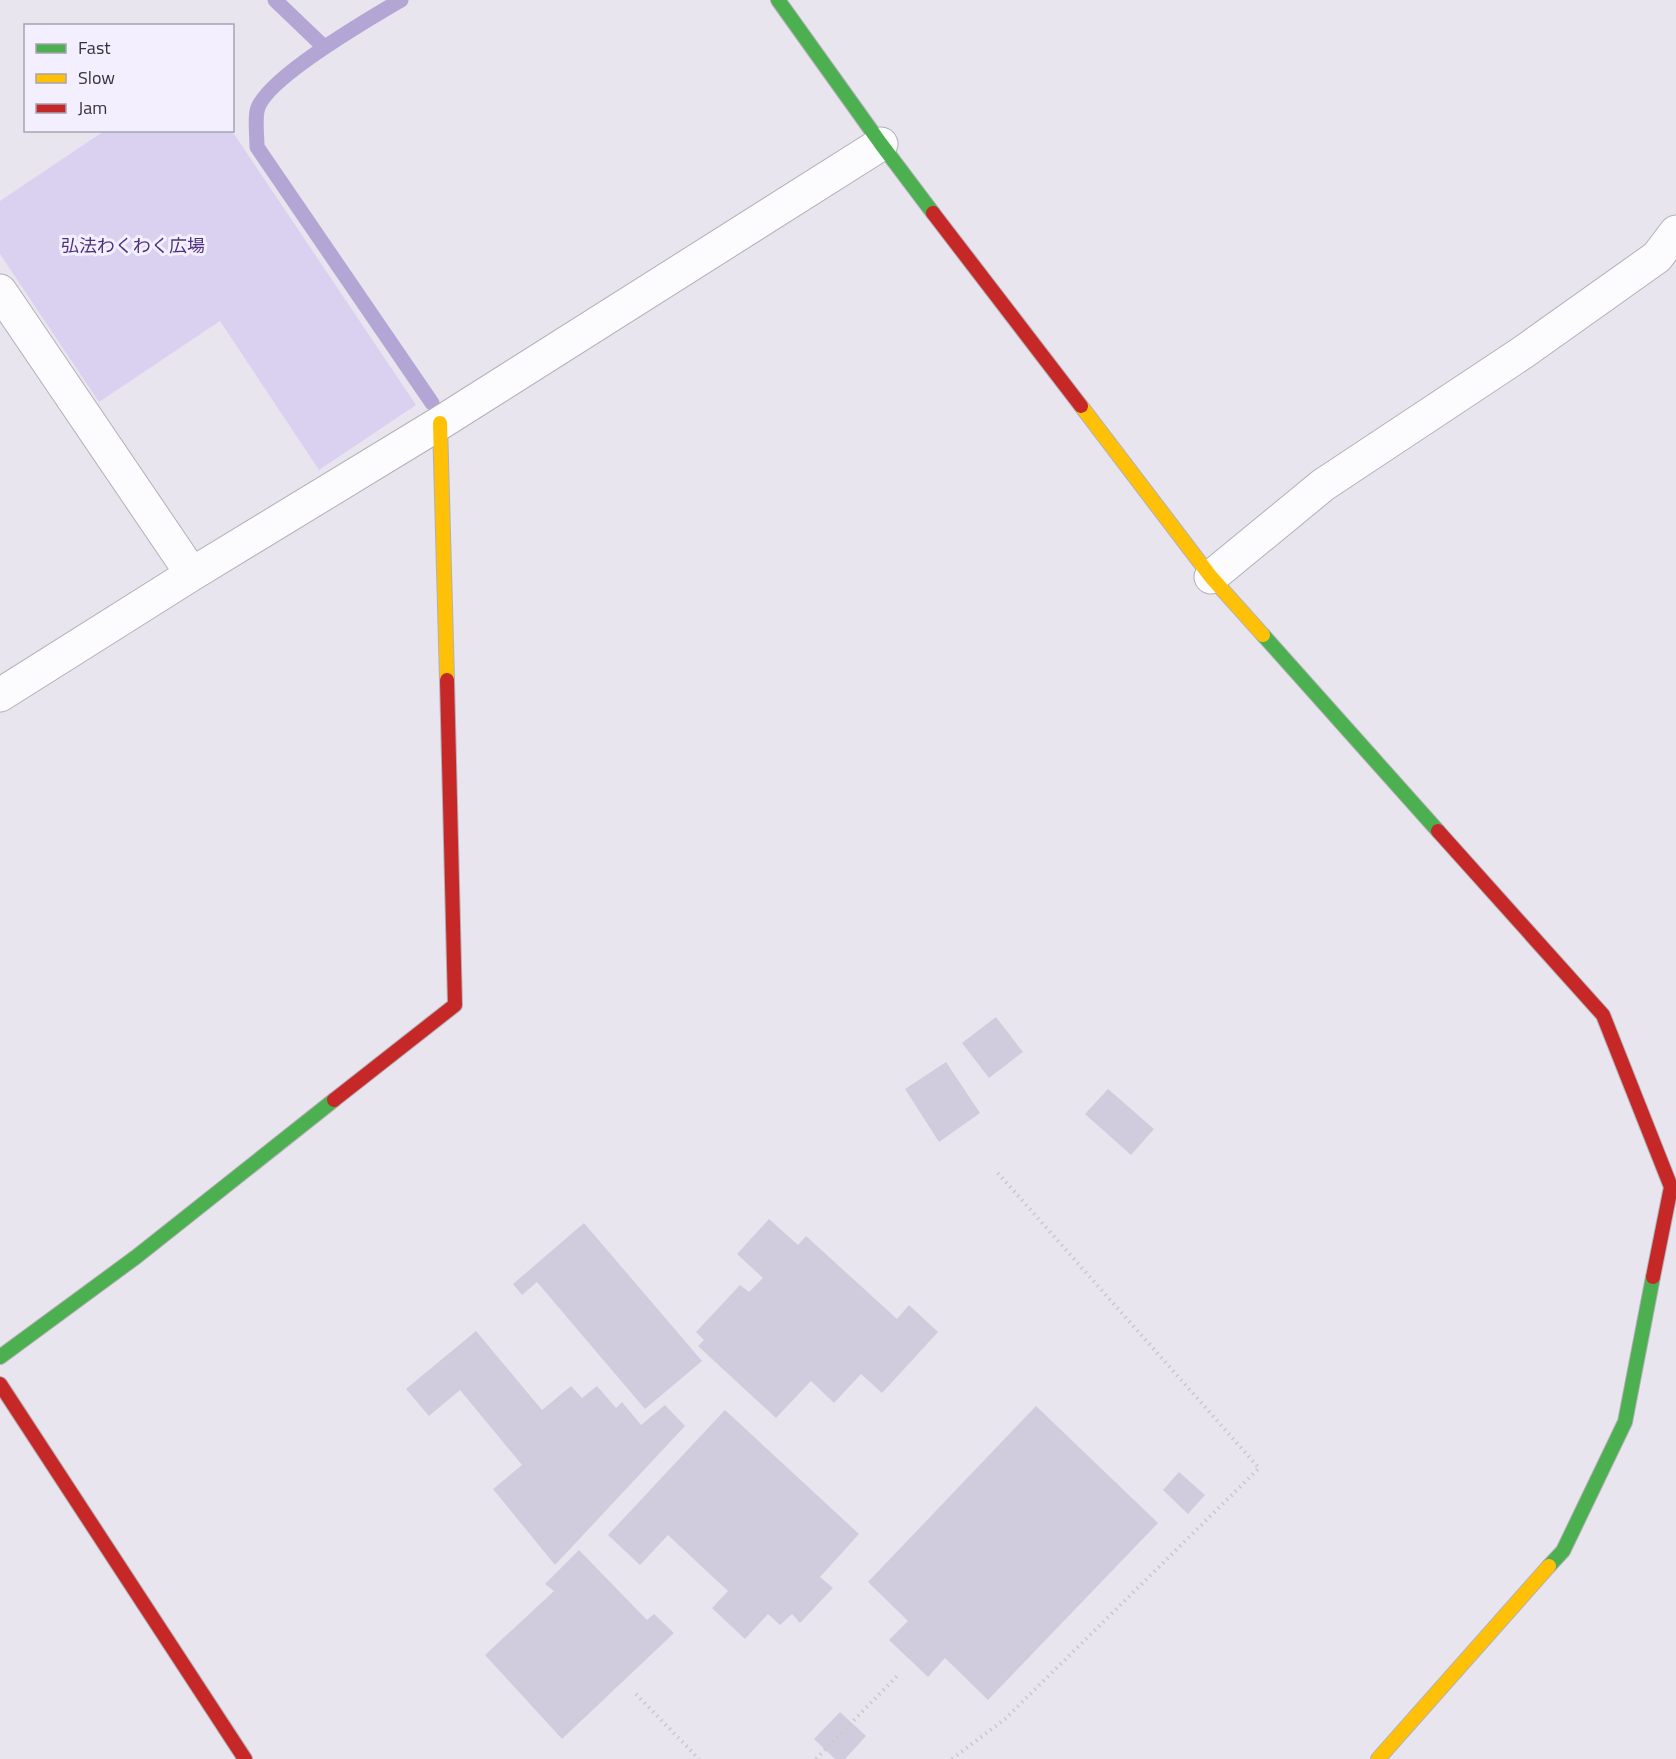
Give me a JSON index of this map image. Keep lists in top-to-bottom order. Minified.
{"parks":["弘法わくわく広場"],"legend":["Fast","Slow","Jam"]}
